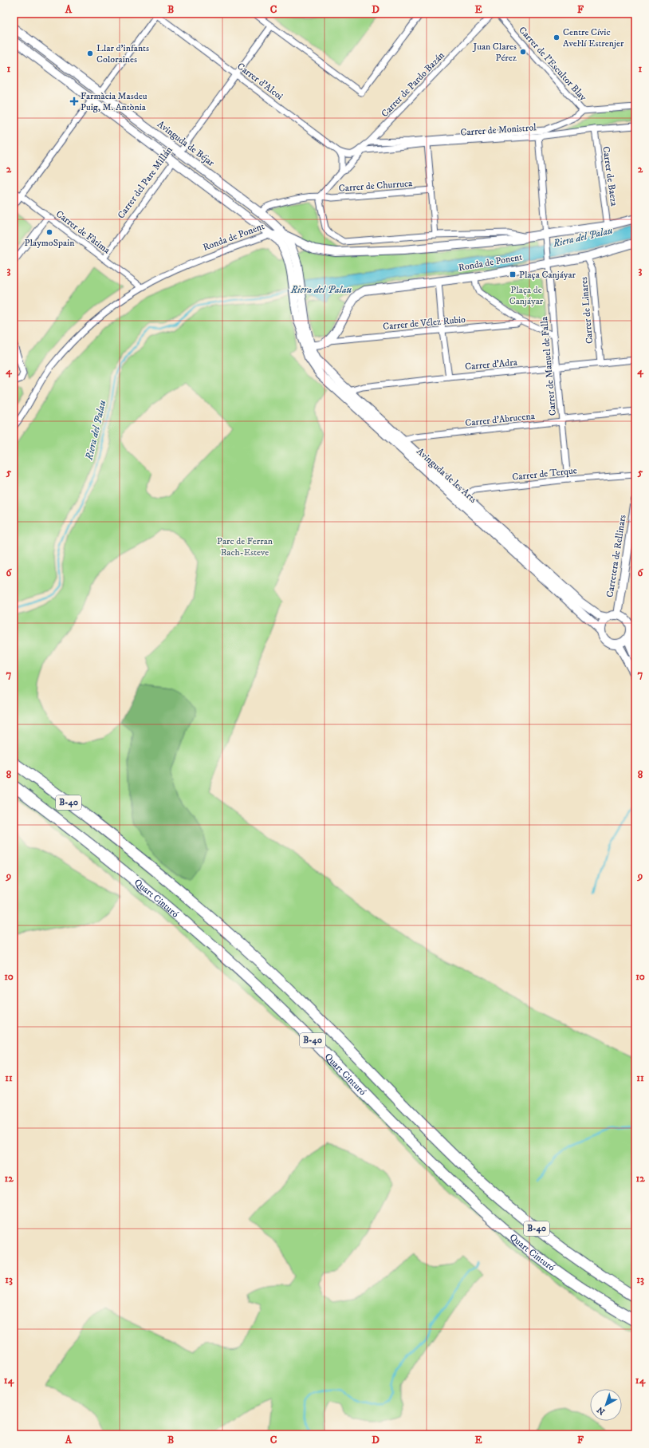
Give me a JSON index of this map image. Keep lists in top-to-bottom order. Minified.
{"streets":{"highway":["B-40","Quart Cinturó"],"main road":["Avinguda de Béjar","Carrer del Pare Millán","Ronda de Ponent","Avinguda de les Arts","Carretera de Rellinars"],"street":["Carrer de l'Escultor Blay","Carrer d'Alcoi","Carrer de Pardo Bazán","Carrer de Monistrol","Carrer de Baeza","Carrer de Churruca","Carrer de Fàtima","Carrer de Linares","Carrer de Vélez Rubio","Carrer d'Adra","Carrer de Manuel de Falla","Carrer d'Abrucena","Carrer de Terque"]},"crossings":[["Carrer de l'Escultor Blay","Carrer de Monistrol"],["Carrer d'Alcoi","Carrer de Pardo Bazán"],["Carrer d'Alcoi","Carrer del Pare Millán"],["Carrer de Pardo Bazán","Carrer de Monistrol"],["Carrer de Monistrol","Carrer de Baeza"],["Carrer de Monistrol","Carrer de Manuel de Falla"],["Avinguda de Béjar","Carrer del Pare Millán"],["Avinguda de Béjar","Carrer de Churruca"],["Avinguda de Béjar","Ronda de Ponent"],["Carrer de Baeza","Ronda de Ponent"],["Carrer del Pare Millán","Carrer de Fàtima"],["Carrer de Churruca","Ronda de Ponent"],["Carrer de Fàtima","Ronda de Ponent"],["Ronda de Ponent","Carrer de Linares"],["Ronda de Ponent","Carrer de Vélez Rubio"],["Ronda de Ponent","Carrer de Manuel de Falla"],["Ronda de Ponent","Avinguda de les Arts"],["Carrer de Linares","Carrer d'Adra"],["Carrer de Vélez Rubio","Avinguda de les Arts"],["Carrer d'Adra","Carrer de Manuel de Falla"],["Carrer d'Adra","Avinguda de les Arts"],["Carrer de Manuel de Falla","Carrer d'Abrucena"],["Carrer de Manuel de Falla","Carrer de Terque"],["Carrer d'Abrucena","Avinguda de les Arts"],["Carrer de Terque","Avinguda de les Arts"],["Avinguda de les Arts","Carretera de Rellinars"]],"water":["Riera del Palau"],"parks":["Plaça de Canjáyar","Parc de Ferran Bach-Esteve"],"places":{"other":["Centre Cívic Avel·lí Estrenjer","Juan Clares Pérez","Llar d'infants Coloraines","PlaymoSpain"],"health":["Farmàcia Masdeu Puig, M. Antònia"],"transit":["Plaça Canjáyar"]},"north":"bottom left","grid":{"columns":["A","B","C","D","E","F"],"rows":["1","2","3","4","5","6","7","8","9","10","11","12","13","14"]}}
